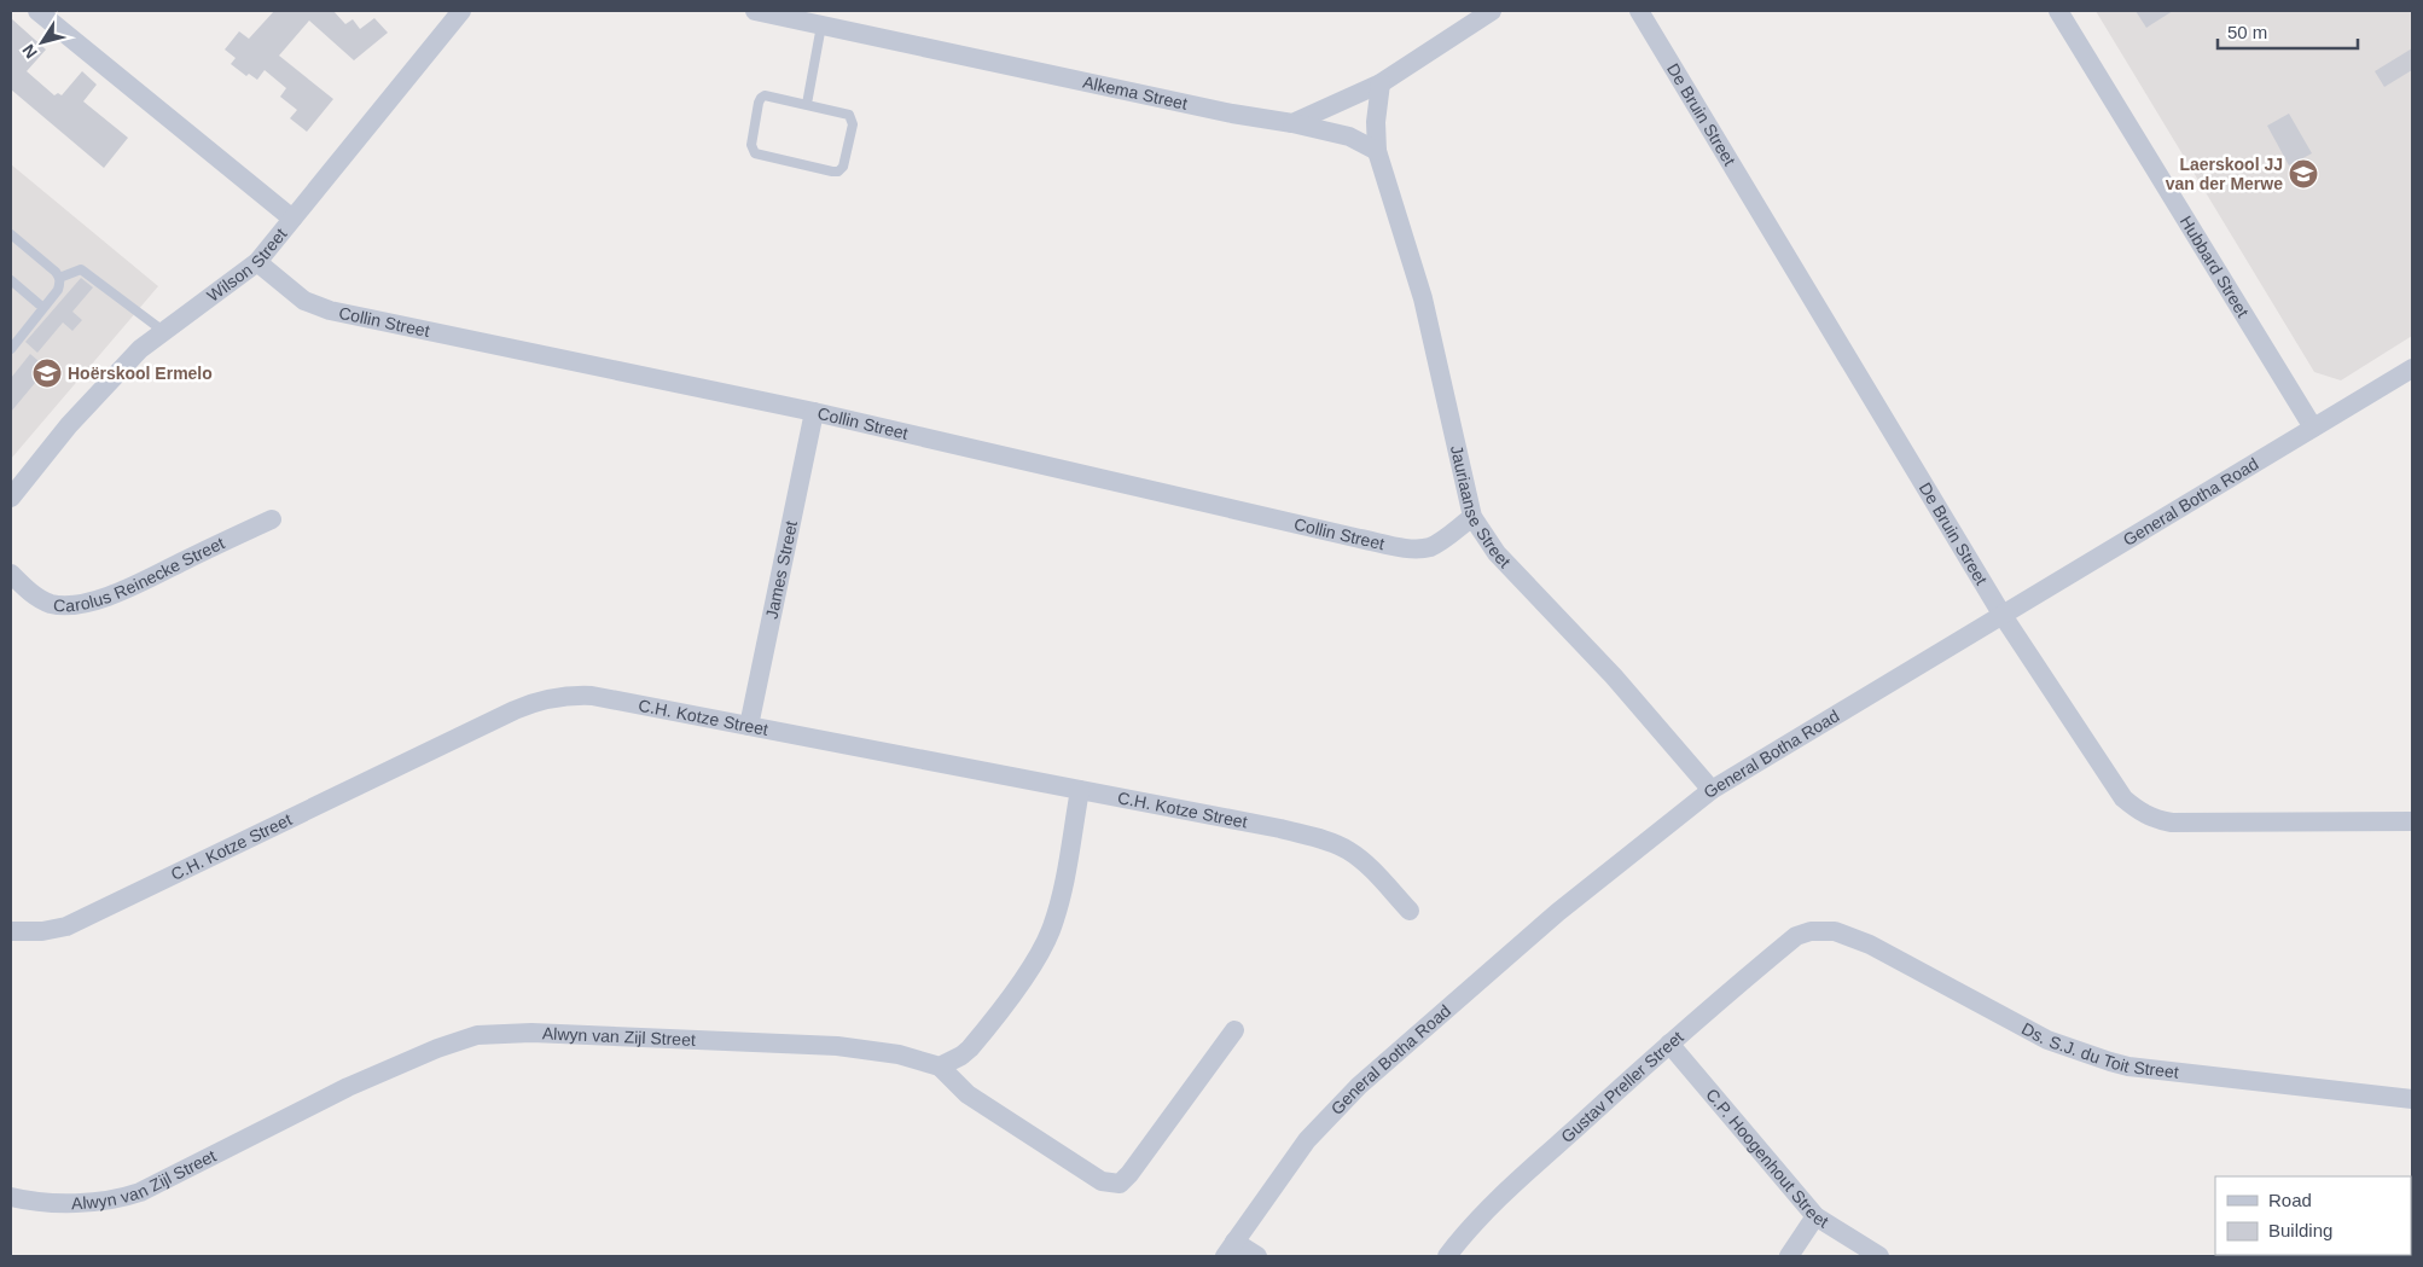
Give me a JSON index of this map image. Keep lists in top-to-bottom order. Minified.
{"streets":{"street":["Alkema Street","De Bruin Street","Wilson Street","Hubbard Street","Collin Street","General Botha Road","Jauriaanse Street","James Street","Carolus Reinecke Street","C.H. Kotze Street","Alwyn van Zijl Street","Ds. S.J. du Toit Street","Gustav Preller Street","C.P. Hoogenhout Street"]},"crossings":[["De Bruin Street","General Botha Road"],["Wilson Street","Collin Street"],["Hubbard Street","General Botha Road"],["Collin Street","Jauriaanse Street"],["Collin Street","James Street"],["General Botha Road","Jauriaanse Street"],["James Street","C.H. Kotze Street"],["Ds. S.J. du Toit Street","Gustav Preller Street"],["Gustav Preller Street","C.P. Hoogenhout Street"]],"places":{"school or university":["Laerskool JJ van der Merwe","Hoërskool Ermelo"]},"legend":["Road","Building"],"scale_bar":"50 m","north":"bottom left"}
